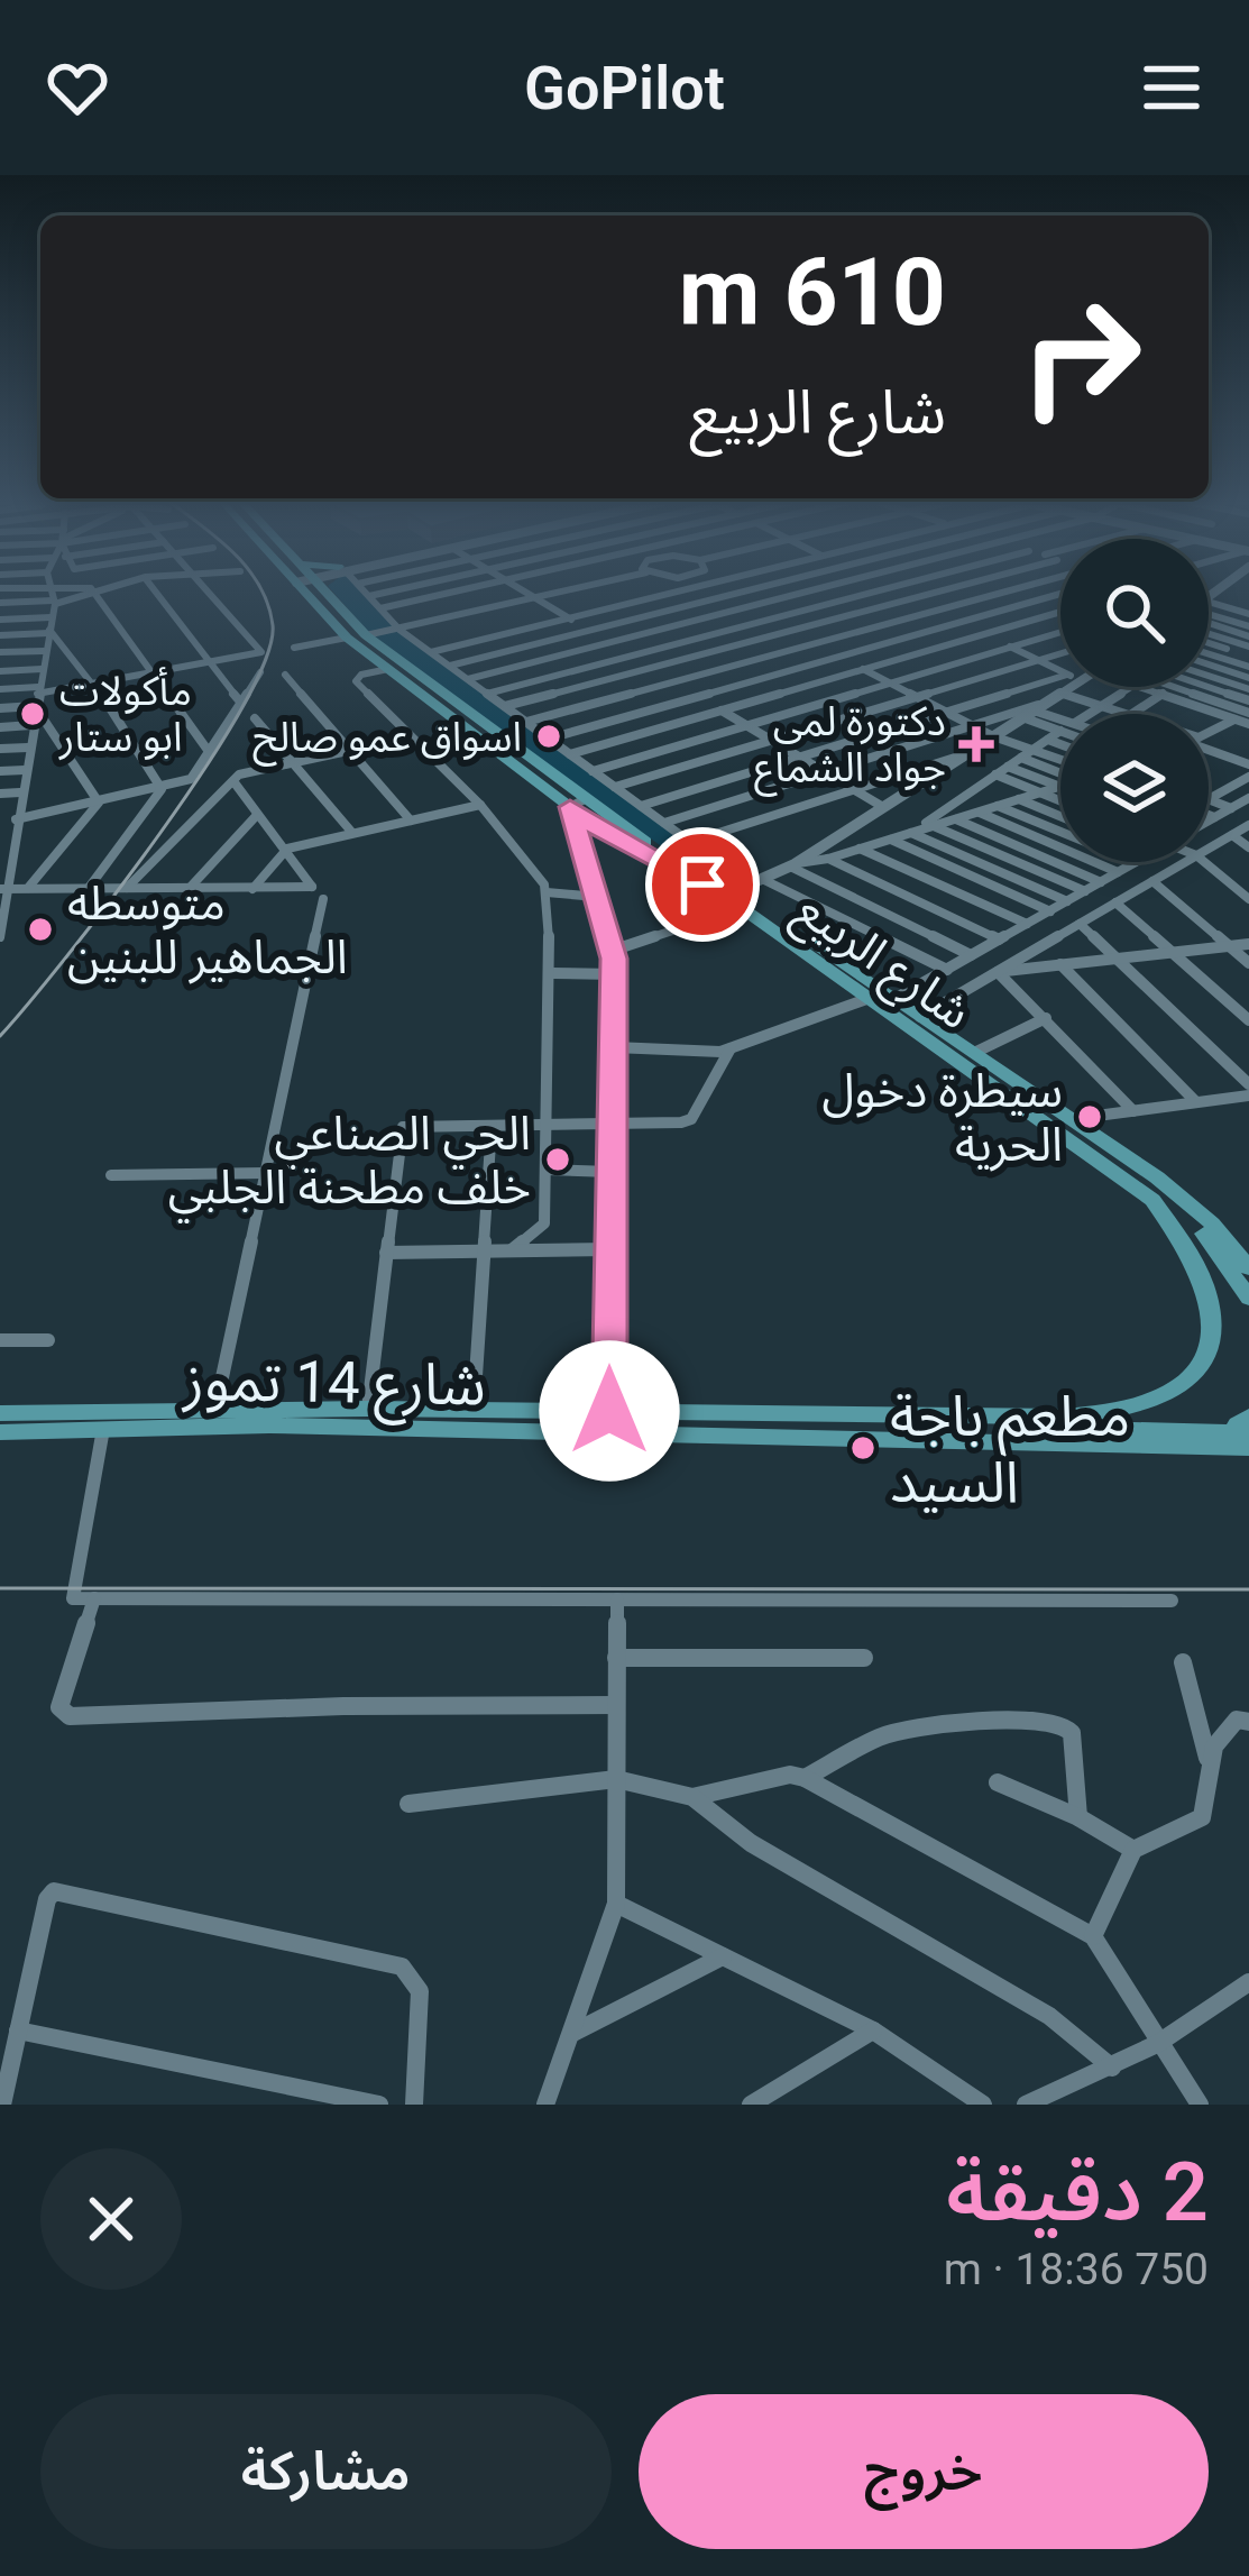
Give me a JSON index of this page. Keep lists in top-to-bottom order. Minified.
{"streets":{"main road":["شارع الربيع","شارع 14 تموز"]},"places":{"other":["مأكولات ابو ستار","اسواق عمو صالح","متوسطه الجماهير للبنين","سيطرة دخول الحرية","الحي الصناعي خلف مطحنة الجلبي","مطعم باجة السيد"],"health":["دكتورة لمى جواد الشماع"]},"page":{"header":"GoPilot","turn":["610 m","شارع الربيع"],"heading":["2 دقيقة","750 m · 18:36"],"buttons":["خروج","مشاركة"]}}
